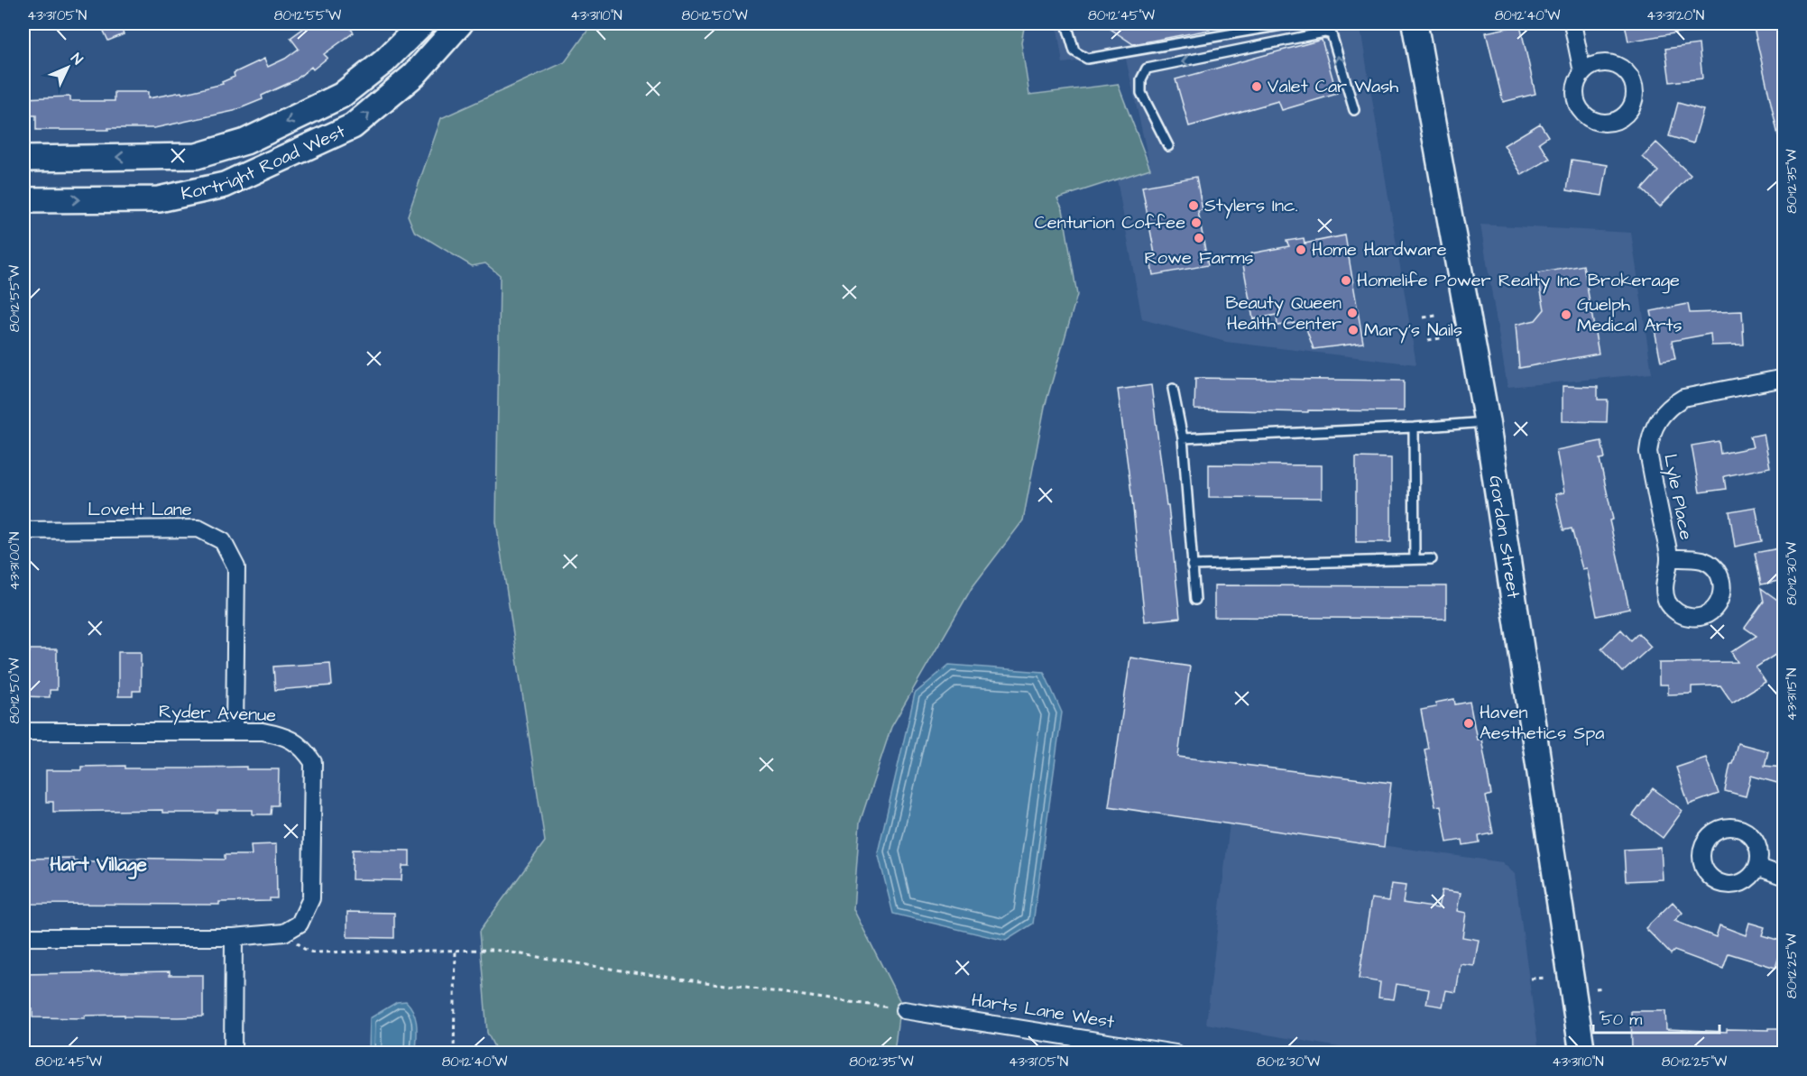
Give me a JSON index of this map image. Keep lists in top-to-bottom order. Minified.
{"streets":{"main road":["Kortright Road West","Gordon Street"],"street":["Lyle Place","Lovett Lane","Ryder Avenue","Harts Lane West"]},"crossings":[["Lovett Lane","Ryder Avenue"]],"districts":["Hart Village"],"places":["Valet Car Wash","Stylers Inc.","Centurion Coffee","Rowe Farms","Home Hardware","Homelife Power Realty Inc Brokerage","Beauty Queen Health Center","Guelph Medical Arts","Mary's Nails","Haven Aesthetics Spa"],"scale_bar":"50 m","north":"top right","coordinates":["43°31'05\"N","80°12'55\"W","43°31'10\"N","80°12'50\"W","80°12'45\"W","80°12'40\"W","43°31'20\"N","80°12'35\"W","43°31'00\"N","80°12'30\"W","43°31'15\"N","80°12'25\"W"]}
